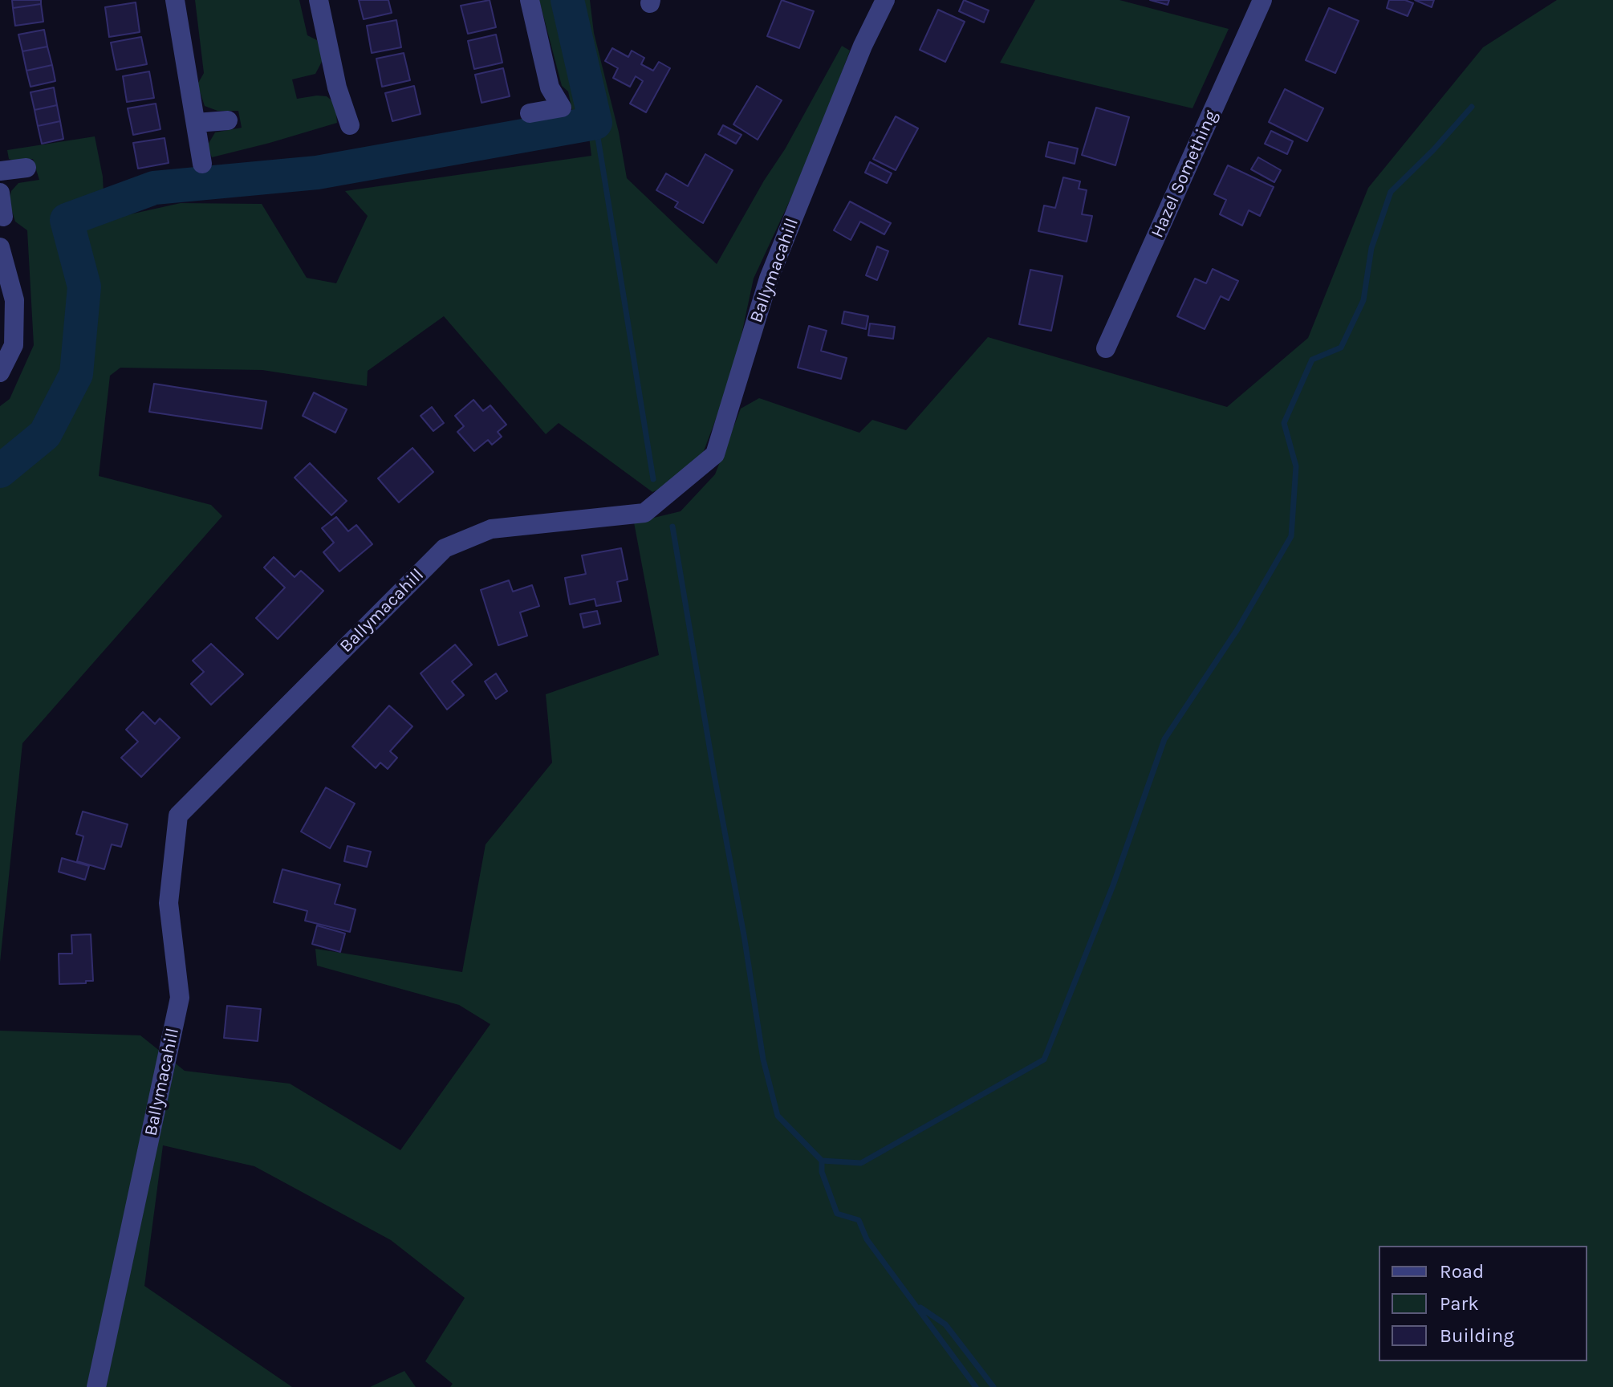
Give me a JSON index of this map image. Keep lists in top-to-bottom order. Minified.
{"streets":{"street":["Hazel Something","Ballymacahill"]},"legend":["Road","Park","Building"]}
